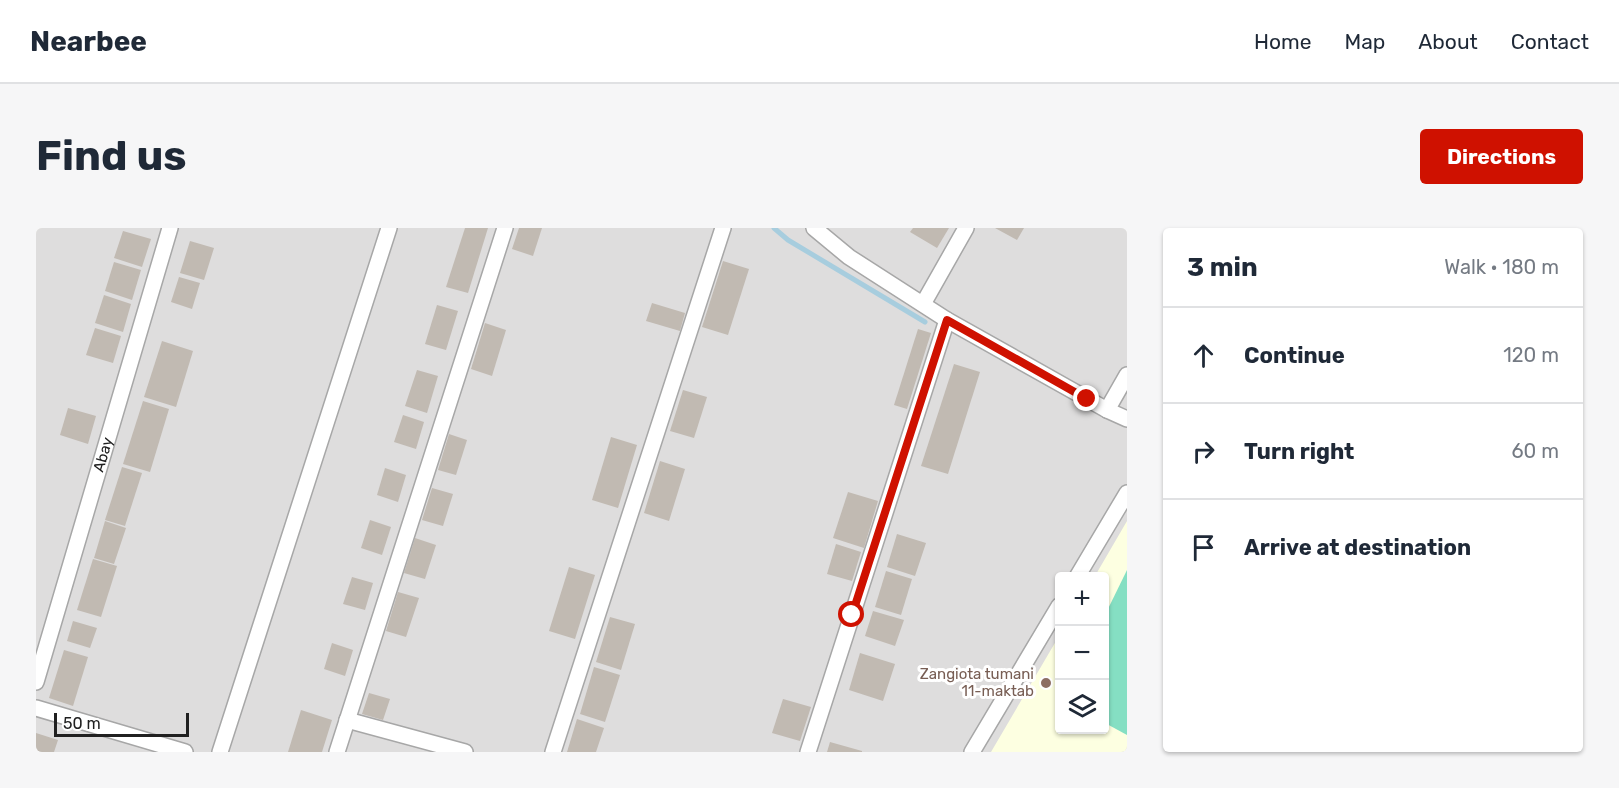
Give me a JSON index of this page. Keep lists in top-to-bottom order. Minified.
{"streets":{"street":["Abay"]},"places":["Zangiota tumani 11-maktab"],"scale_bar":"50 m","page":{"header":"Nearbee","nav":["Home","Map","About","Contact"],"buttons":"Directions","title":"Find us","heading":["3 min","Walk · 180 m"],"list":[["Continue","120 m"],["Turn right","60 m"],"Arrive at destination"],"map_buttons":["+","−"],"scale":"50 m"}}
